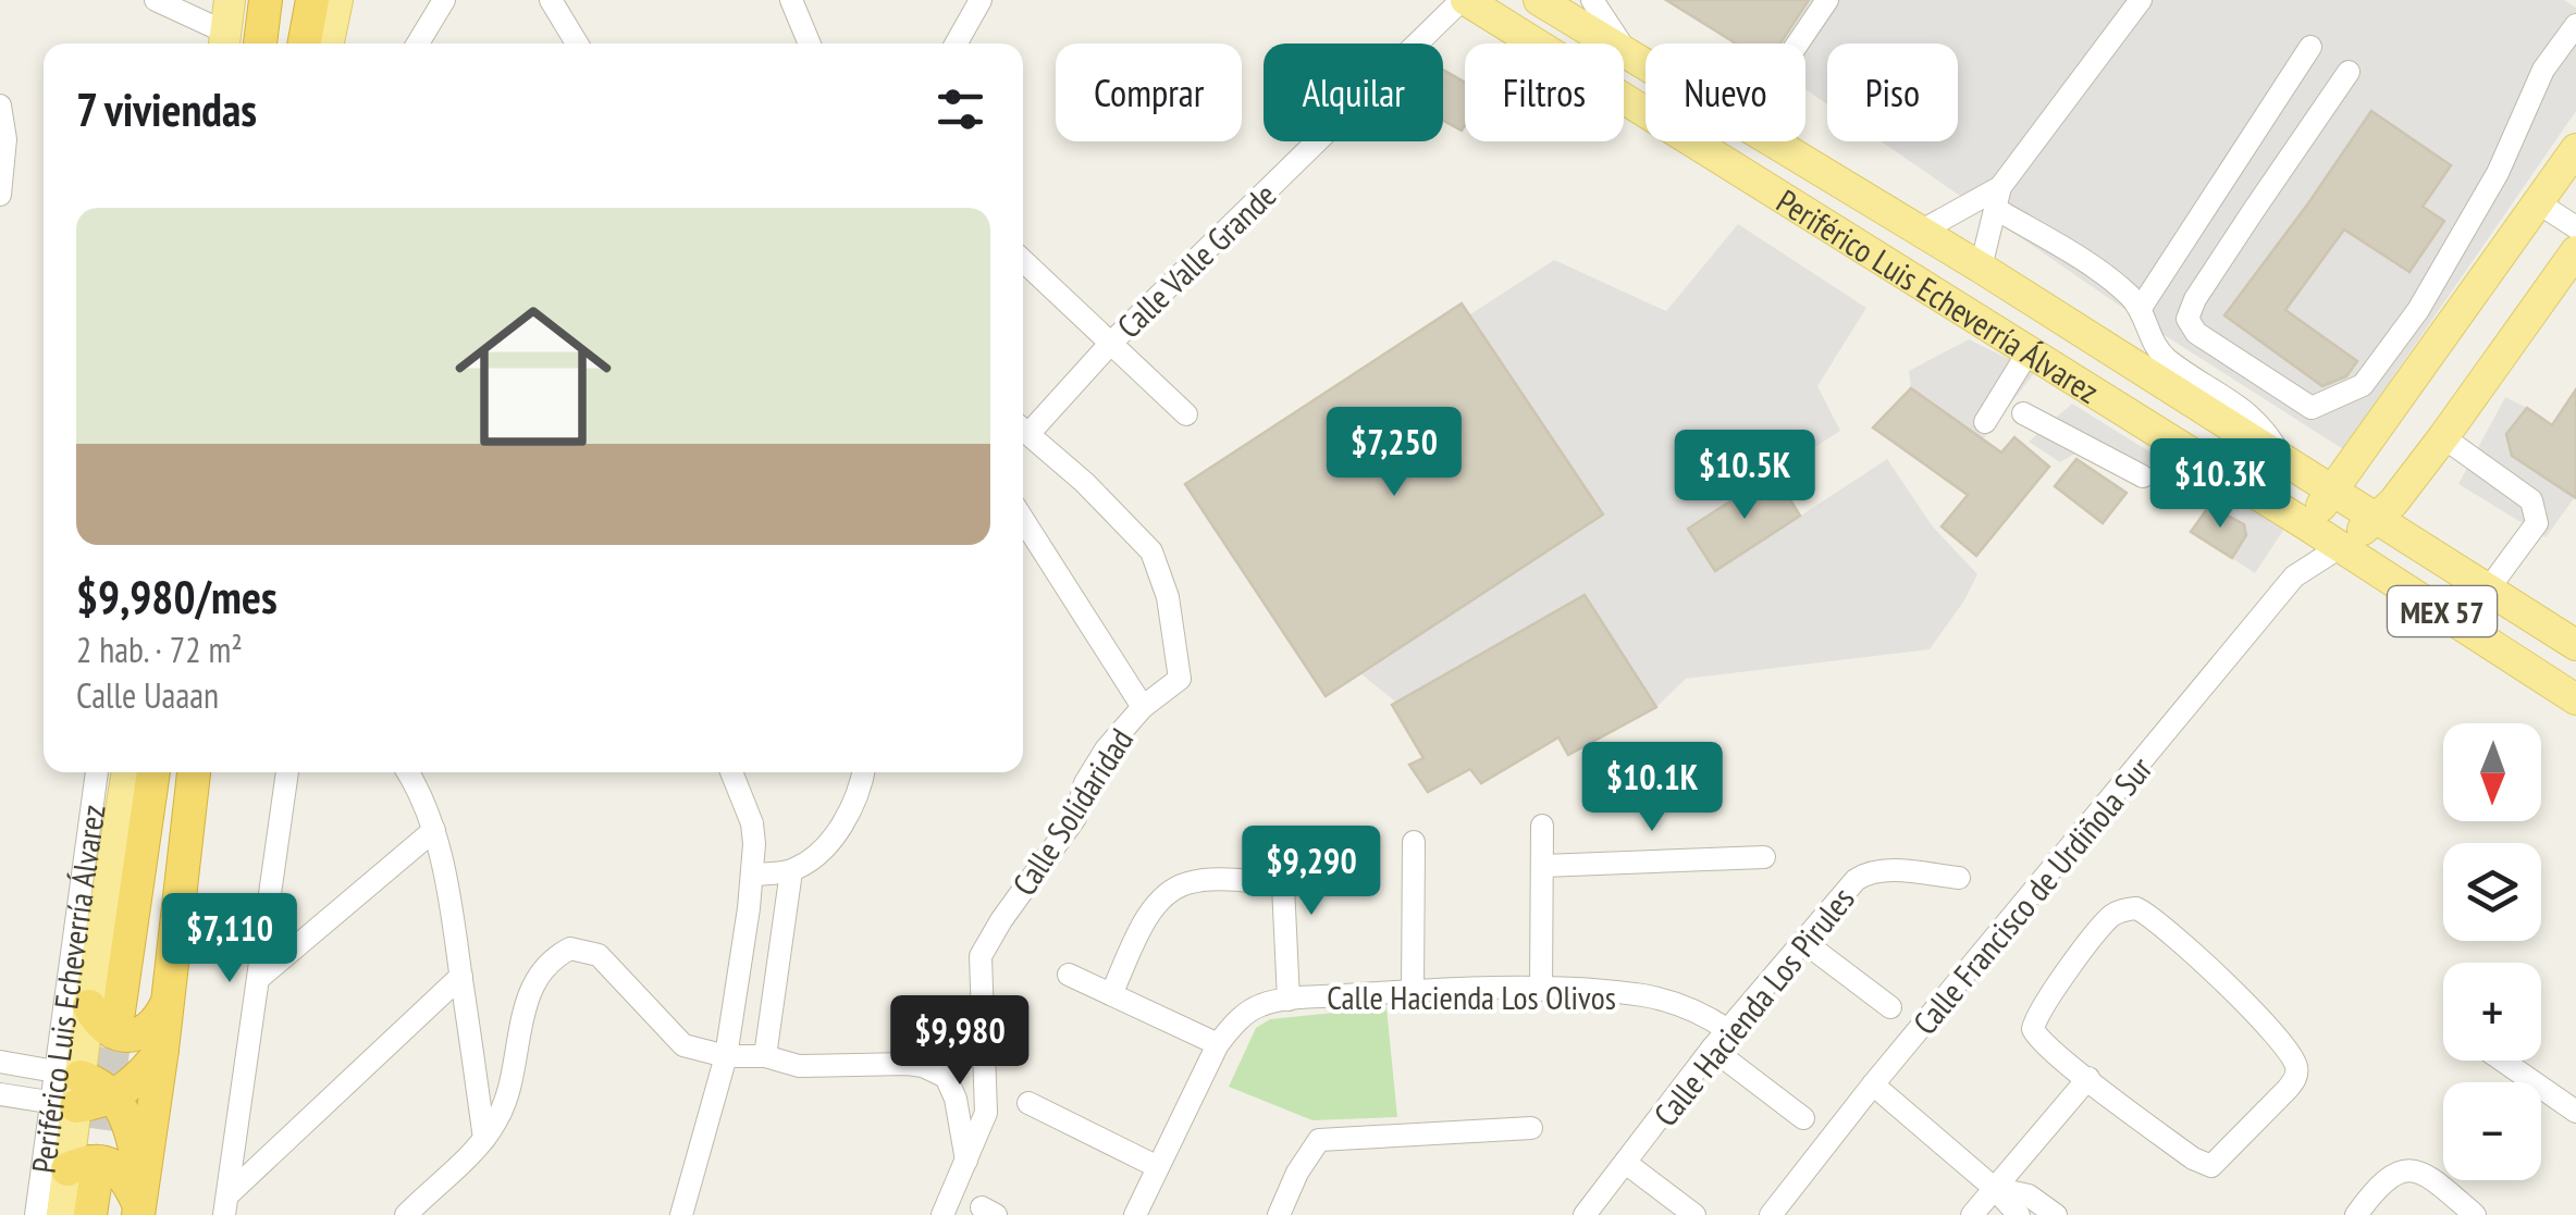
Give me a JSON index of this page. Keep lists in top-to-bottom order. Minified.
{"streets":{"highway":["Periférico Luis Echeverría Álvarez"],"main road":["MEX 57"],"street":["Calle Valle Grande","Calle Solidaridad","Calle Francisco de Urdiñola Sur","Calle Hacienda Los Olivos","Calle Hacienda Los Pirules"]},"crossings":[["Calle Valle Grande","Periférico Luis Echeverría Álvarez"],["Periférico Luis Echeverría Álvarez","Calle Francisco de Urdiñola Sur"],["Calle Hacienda Los Olivos","Calle Hacienda Los Pirules"]],"north":"bottom","page":{"chip":["Comprar","Alquilar","Filtros","Nuevo","Piso"],"heading":"7 viviendas","list":[{"name":"$9,980/mes","note":"2 hab. · 72 m² · Calle Uaaan"}],"price":["$7,250","$10.5K","$10.3K","$10.1K","$9,290","$7,110","$9,980"],"map_buttons":["+","−"]}}
